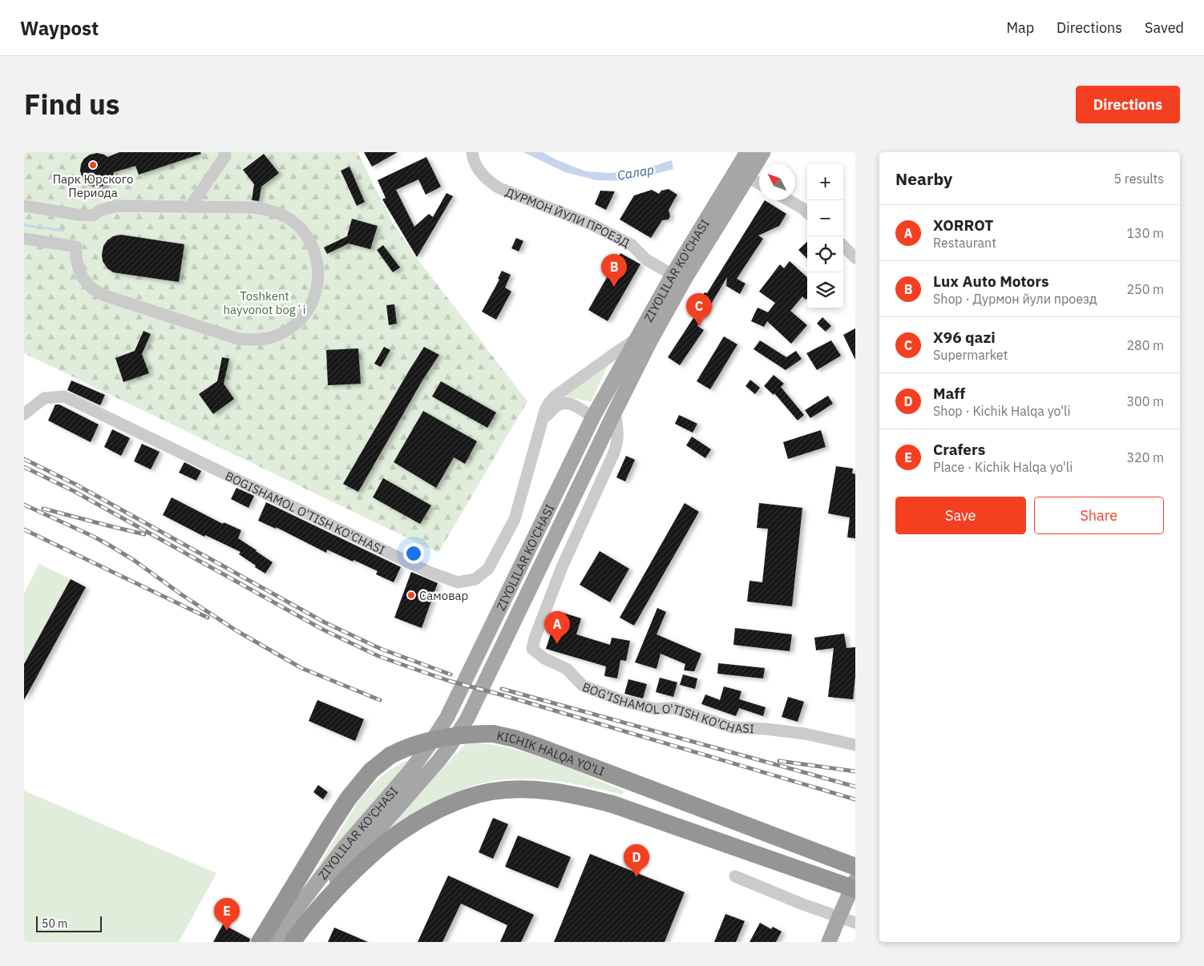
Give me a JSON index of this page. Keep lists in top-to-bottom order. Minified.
{"streets":{"highway":["KICHIK HALQA YO'LI"],"main road":["ZIYOLILAR KO'CHASI"],"street":["ДУРМОН ЙУЛИ ПРОЕЗД","BOGISHAMOL O'TISH KO'CHASI","BOG'ISHAMOL O'TISH KO'CHASI"]},"crossings":[["ДУРМОН ЙУЛИ ПРОЕЗД","ZIYOLILAR KO'CHASI"],["ZIYOLILAR KO'CHASI","BOGISHAMOL O'TISH KO'CHASI"],["ZIYOLILAR KO'CHASI","BOG'ISHAMOL O'TISH KO'CHASI"]],"water":["Салар"],"parks":["Toshkent hayvonot bogʻi"],"places":["Парк Юрского Периода","Самовар"],"scale_bar":"50 m","north":"top left","page":{"header":"Waypost","nav":["Map","Directions","Saved"],"title":"Find us","buttons":["Directions",["Save","Share"]],"heading":["Nearby","5 results"],"map_buttons":["+","−"],"list":[{"mark":"A","name":"XORROT","note":"Restaurant","value":"130 m"},{"mark":"B","name":"Lux Auto Motors","note":"Shop · Дурмон йули проезд","value":"250 m"},{"mark":"C","name":"X96 qazi","note":"Supermarket","value":"280 m"},{"mark":"D","name":"Maff","note":"Shop · Kichik Halqa yo'li","value":"300 m"},{"mark":"E","name":"Crafers","note":"Place · Kichik Halqa yo'li","value":"320 m"}],"pins":["B","C","A","D","E"],"scale":"50 m"}}
